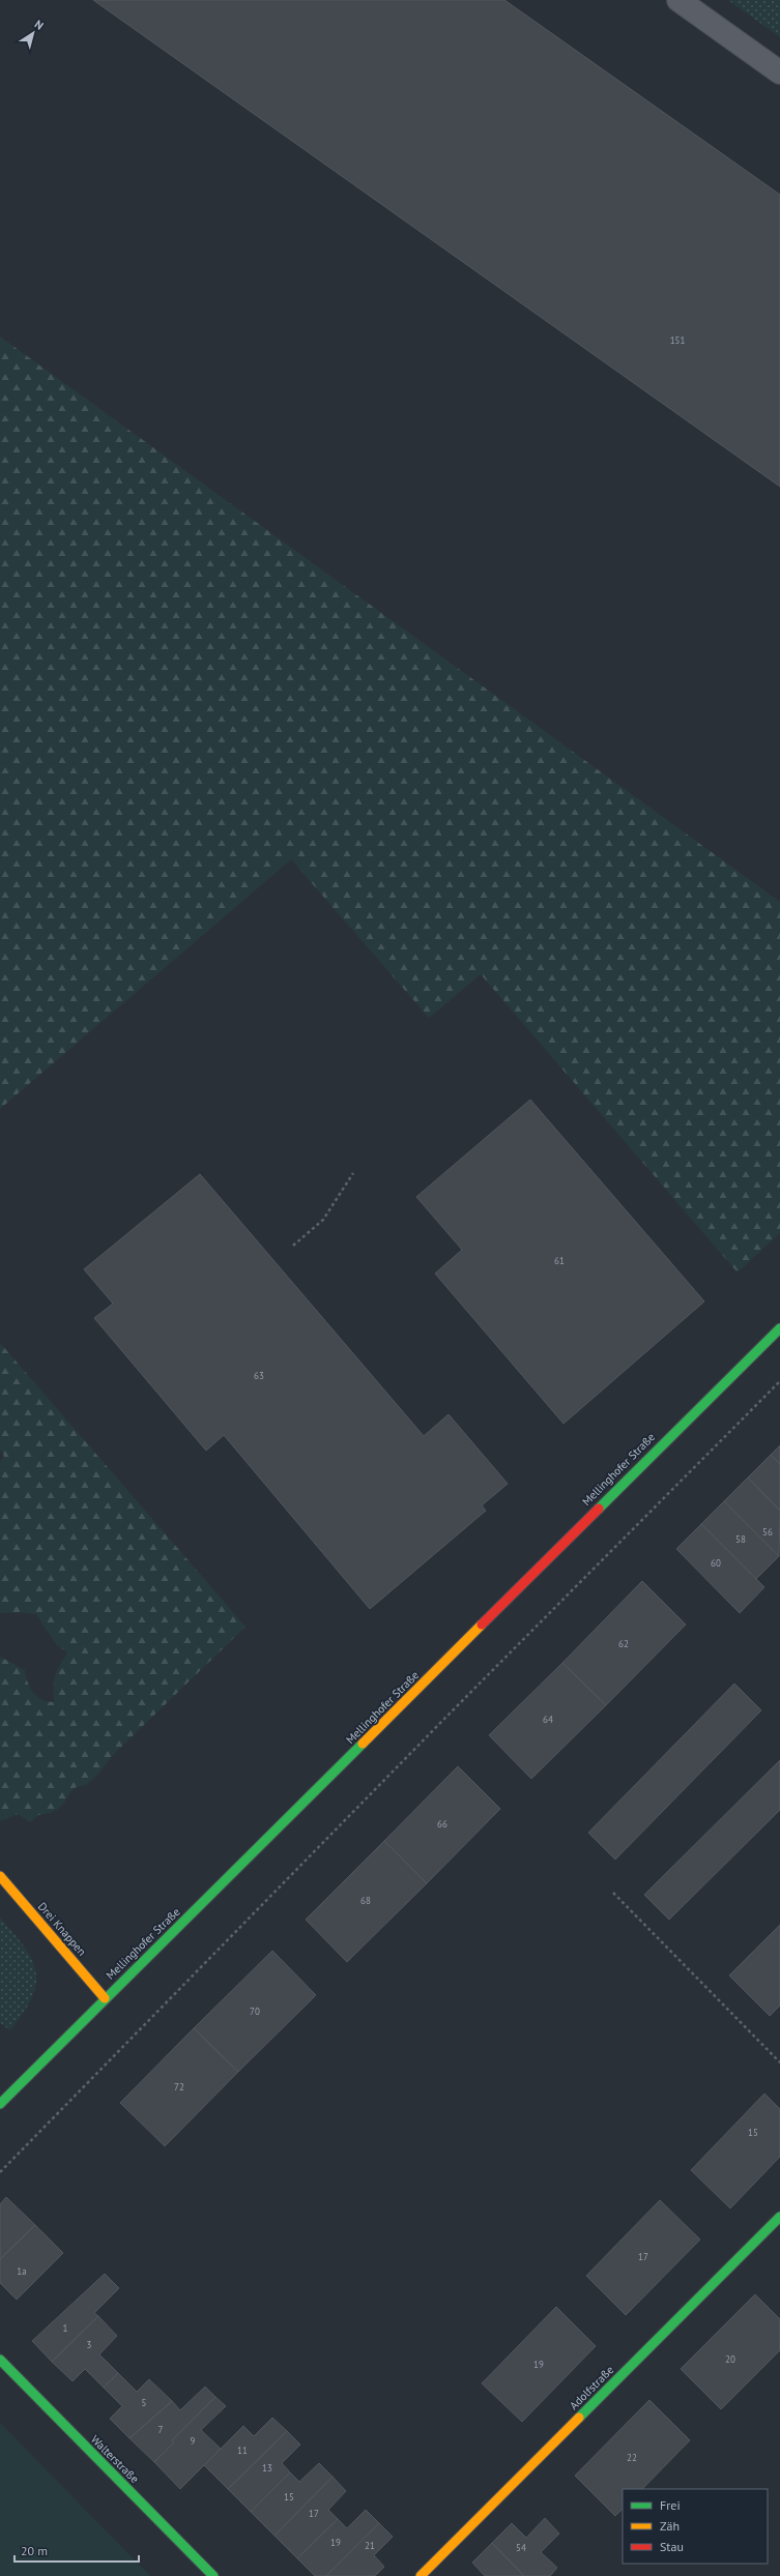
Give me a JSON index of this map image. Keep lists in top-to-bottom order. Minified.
{"streets":{"main road":["Mellinghofer Straße","Drei Knappen","Adolfstraße","Walterstraße"]},"crossings":[["Mellinghofer Straße","Drei Knappen"]],"house_numbers":["151","61","63","56","58","60","62","64","66","68","70","72","15","17","1a","1","3","20","19","5","7","9","11","22","13","15","17","19","21","54"],"legend":["Frei","Zäh","Stau"],"scale_bar":"20 m","north":"top right"}
